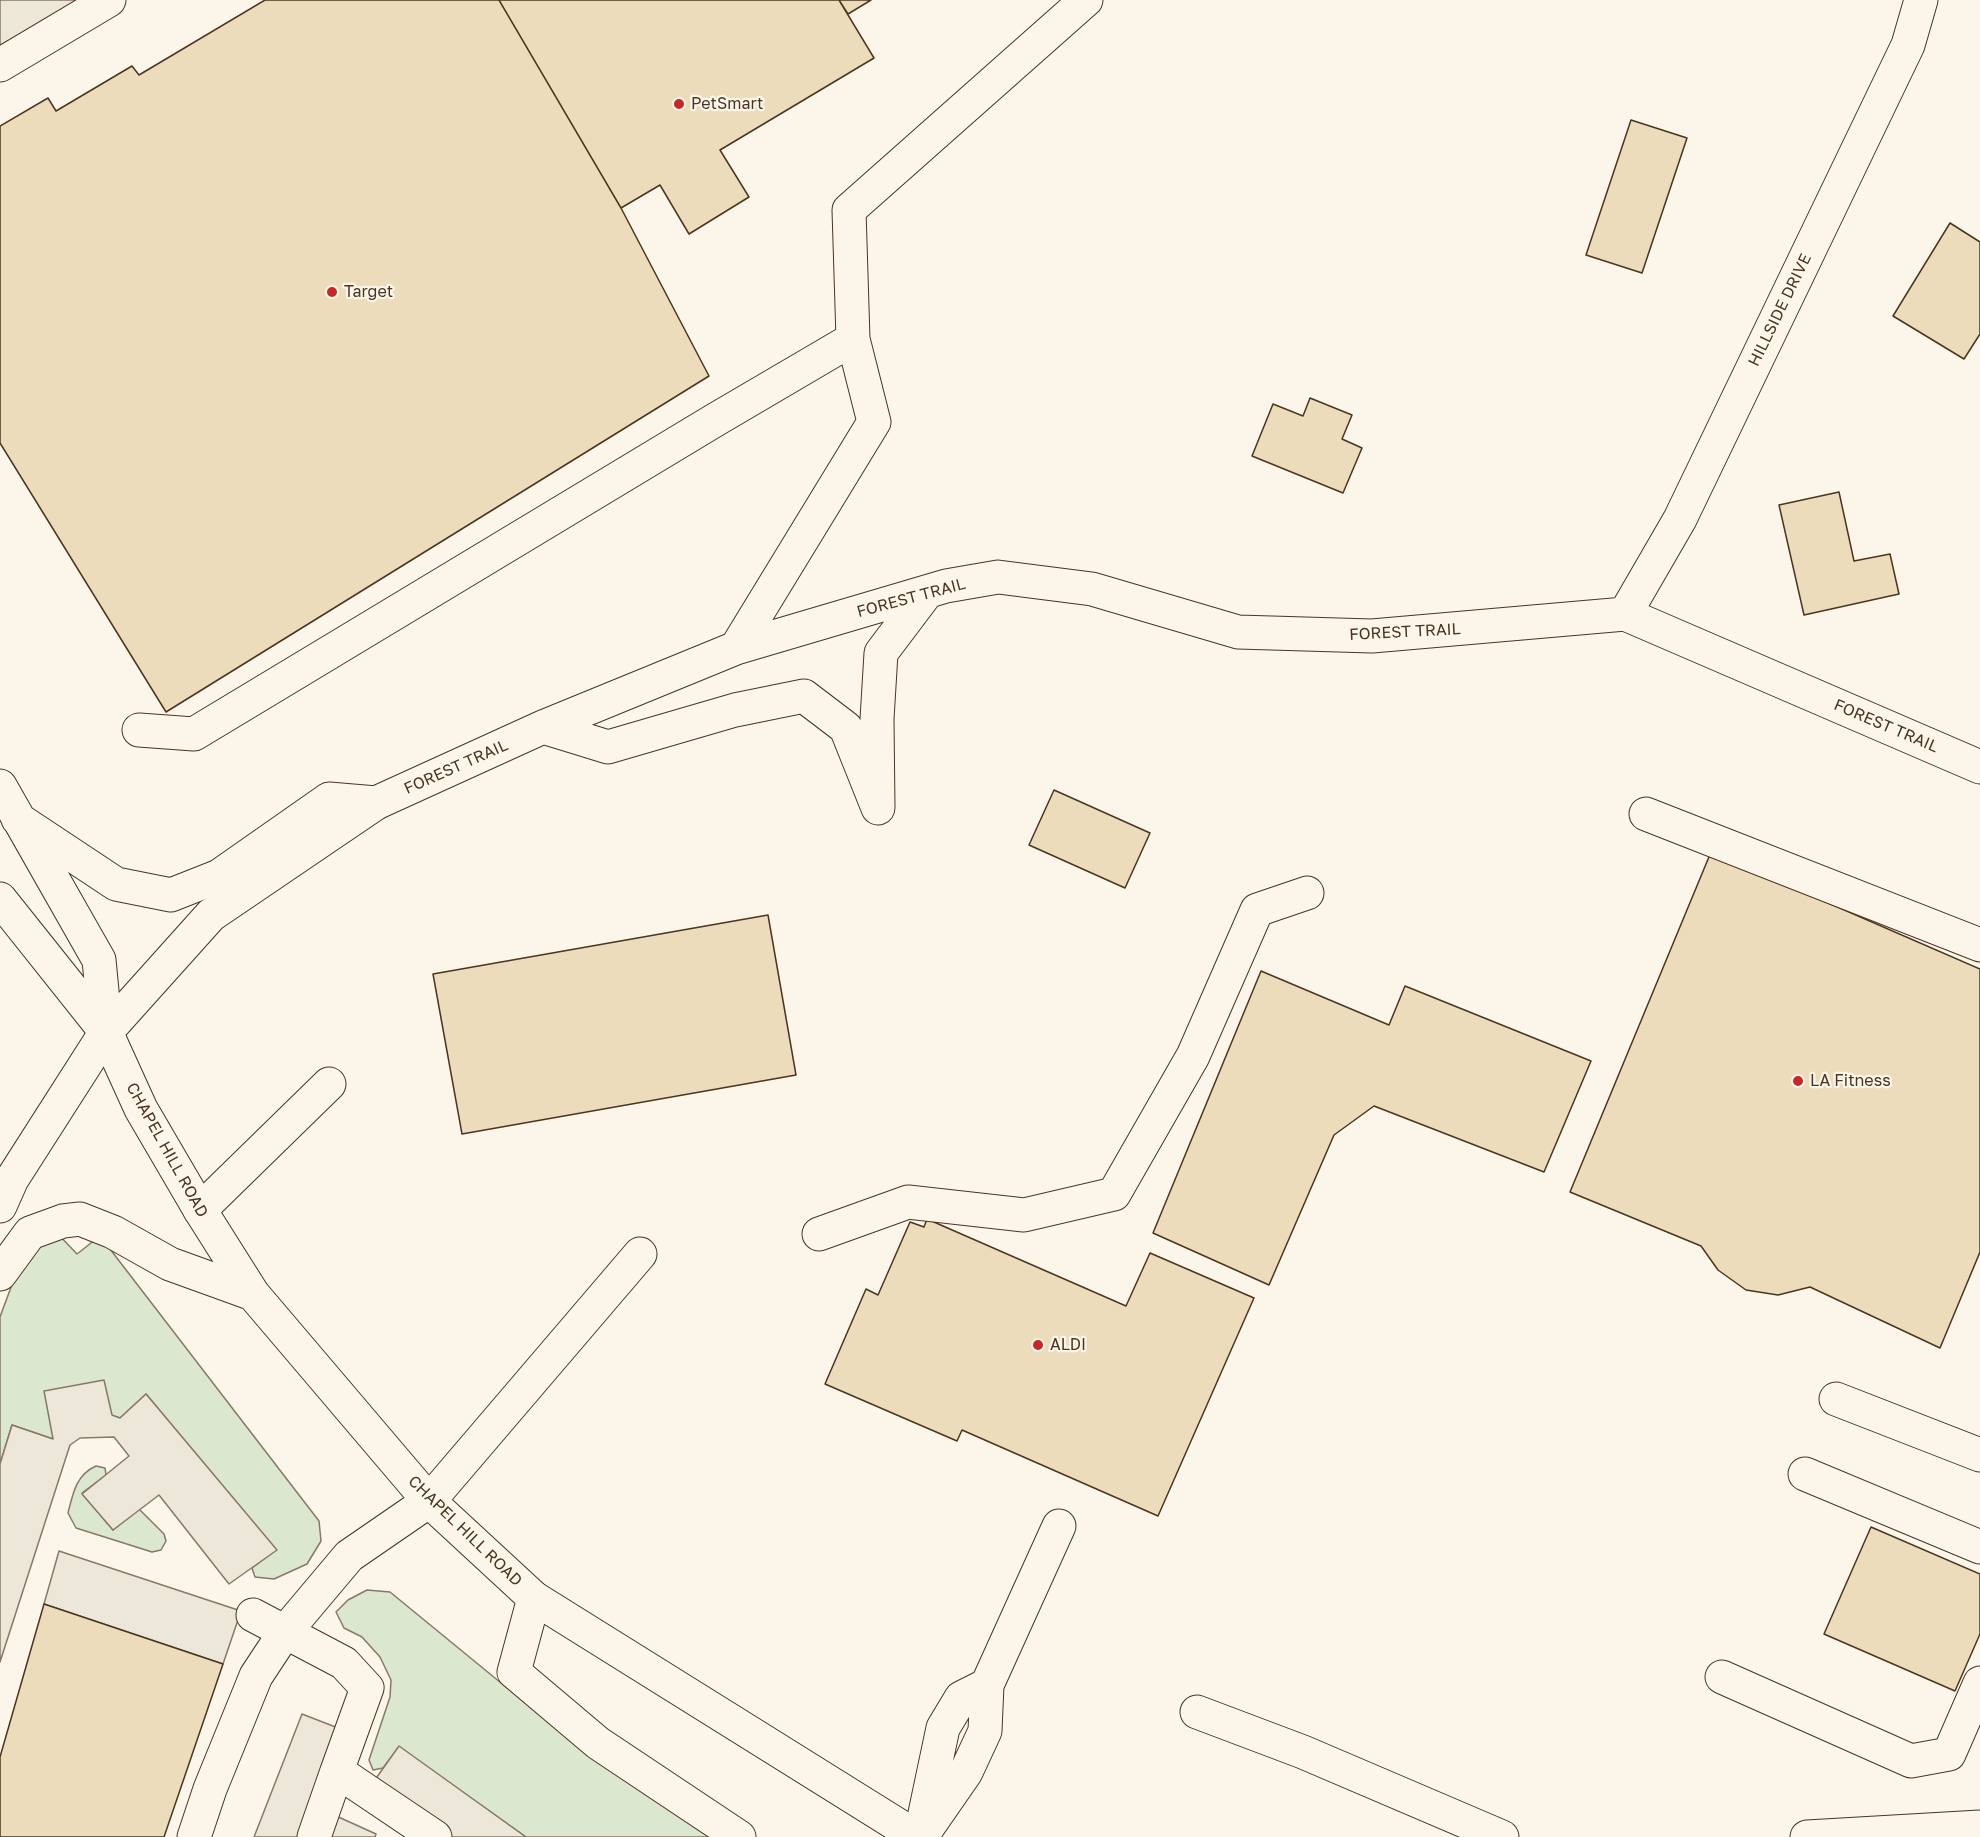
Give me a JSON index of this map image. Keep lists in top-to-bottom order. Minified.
{"streets":{"street":["HILLSIDE DRIVE","FOREST TRAIL","CHAPEL HILL ROAD"]},"crossings":[["HILLSIDE DRIVE","FOREST TRAIL"],["FOREST TRAIL","CHAPEL HILL ROAD"]],"places":["PetSmart","Target","LA Fitness","ALDI"]}
